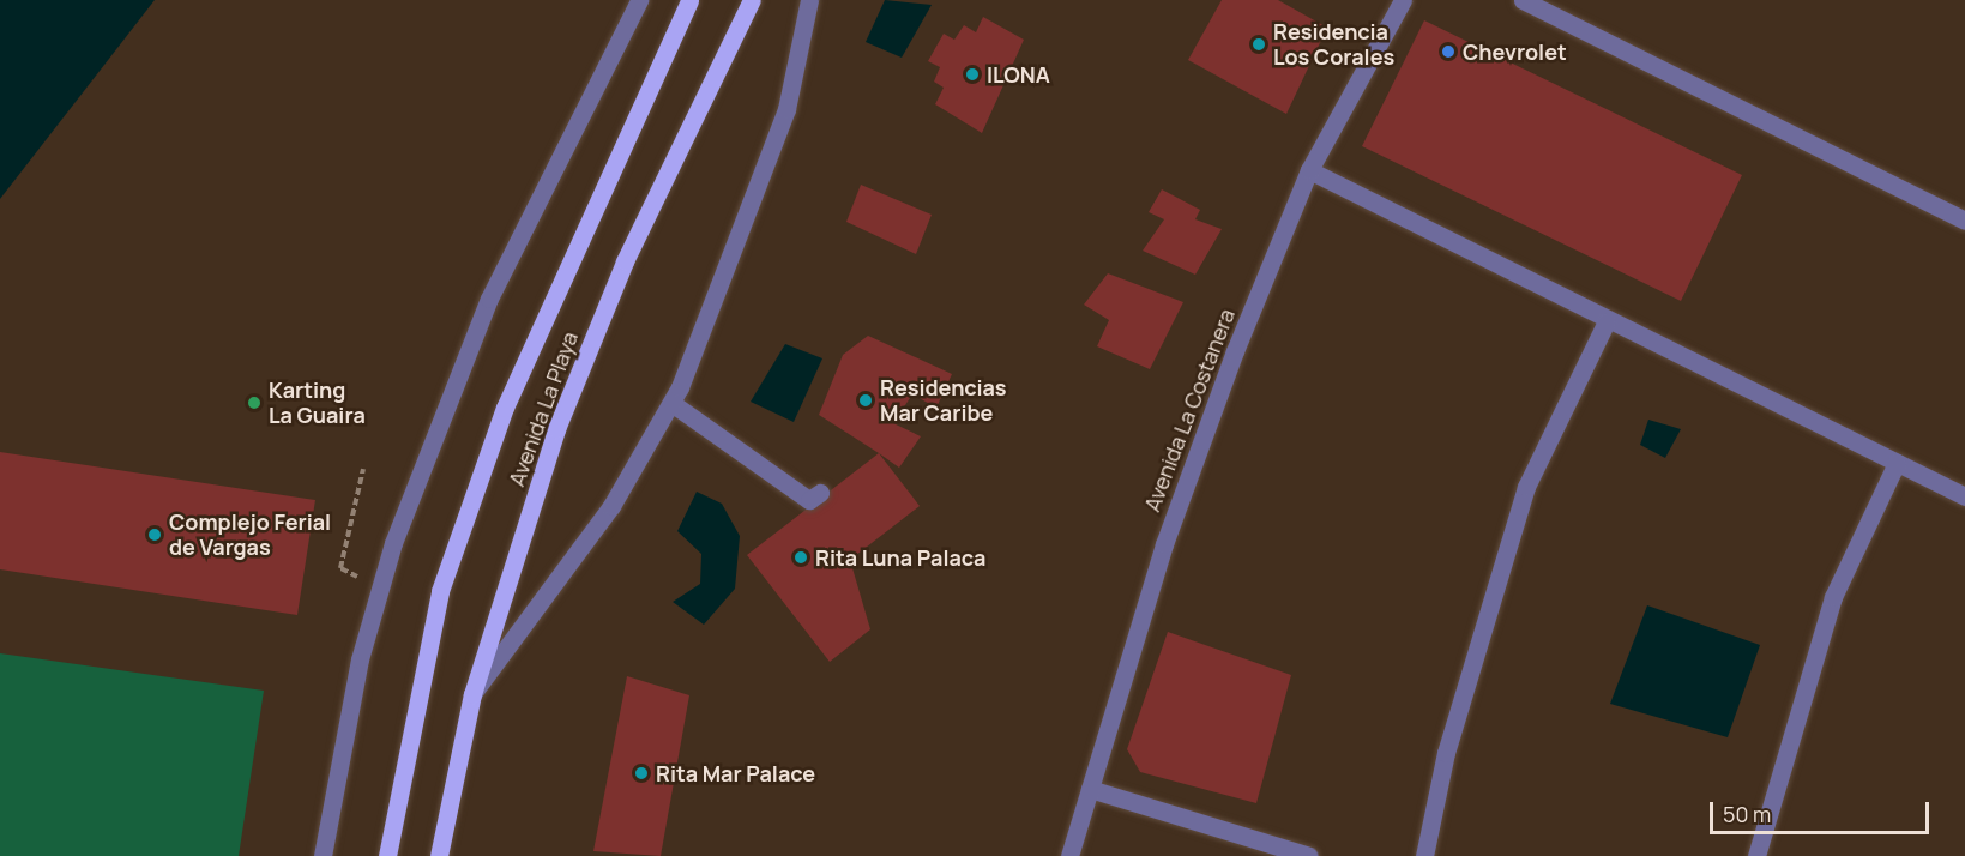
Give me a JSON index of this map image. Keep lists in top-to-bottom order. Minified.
{"streets":{"main road":["Avenida La Playa"],"street":["Avenida La Costanera"]},"places":["Residencia Los Corales","Chevrolet","ILONA","Residencias Mar Caribe","Karting La Guaira","Complejo Ferial de Vargas","Rita Luna Palaca","Rita Mar Palace"],"scale_bar":"50 m"}
